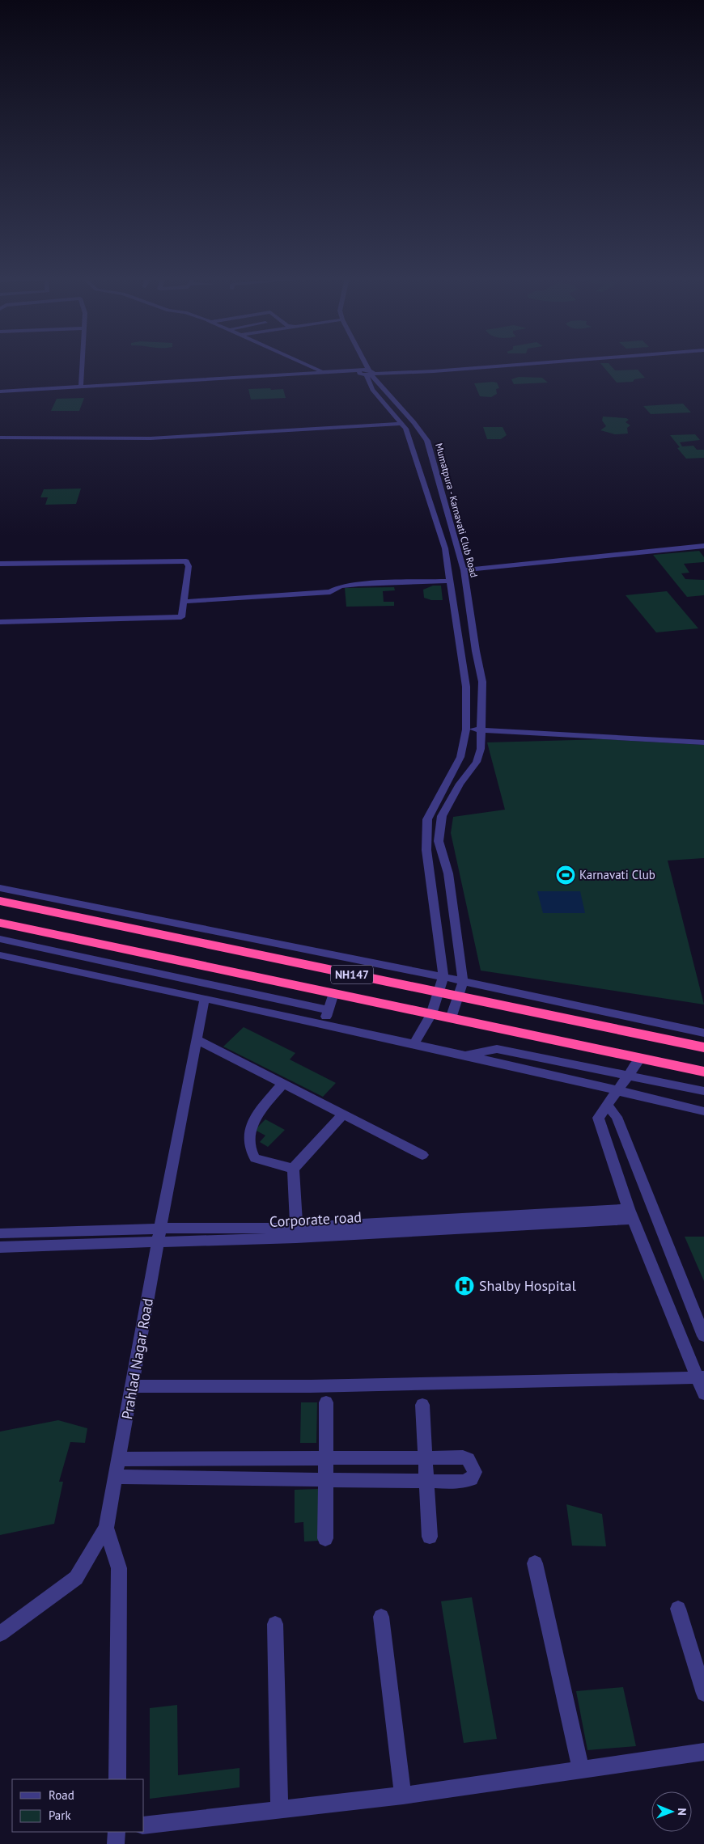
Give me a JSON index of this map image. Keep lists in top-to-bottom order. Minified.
{"streets":{"highway":["NH147"],"street":["Mumatpura - Karnavati Club Road","Corporate road","Prahlad Nagar Road"]},"crossings":[["Mumatpura - Karnavati Club Road","NH147"],["Corporate road","Prahlad Nagar Road"]],"places":{"sports":["Karnavati Club"],"hospital":["Shalby Hospital"]},"legend":["Road","Park"],"north":"right"}
